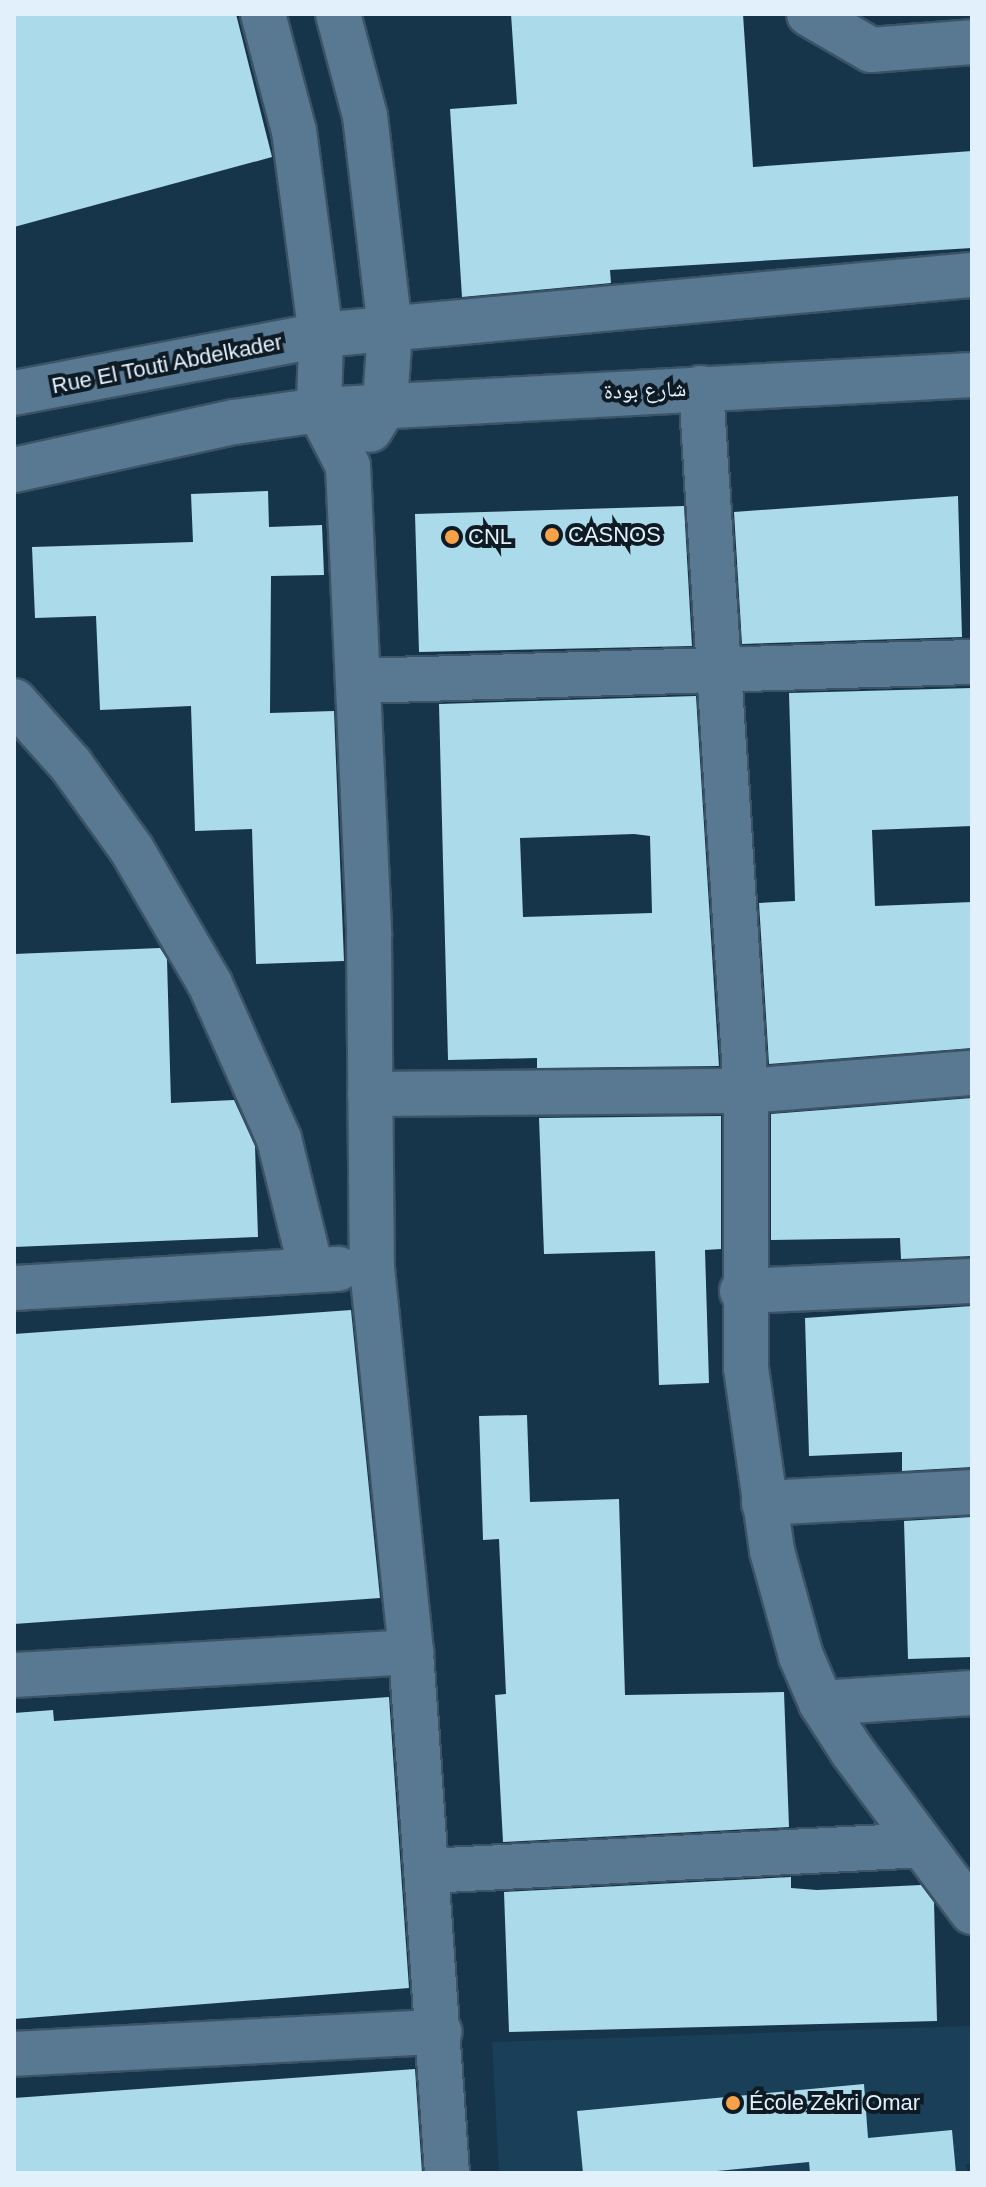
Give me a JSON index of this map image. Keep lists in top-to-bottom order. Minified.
{"streets":{"street":["Rue El Touti Abdelkader","شارع بودة"]},"places":["CASNOS","CNL","École Zekri Omar"]}
